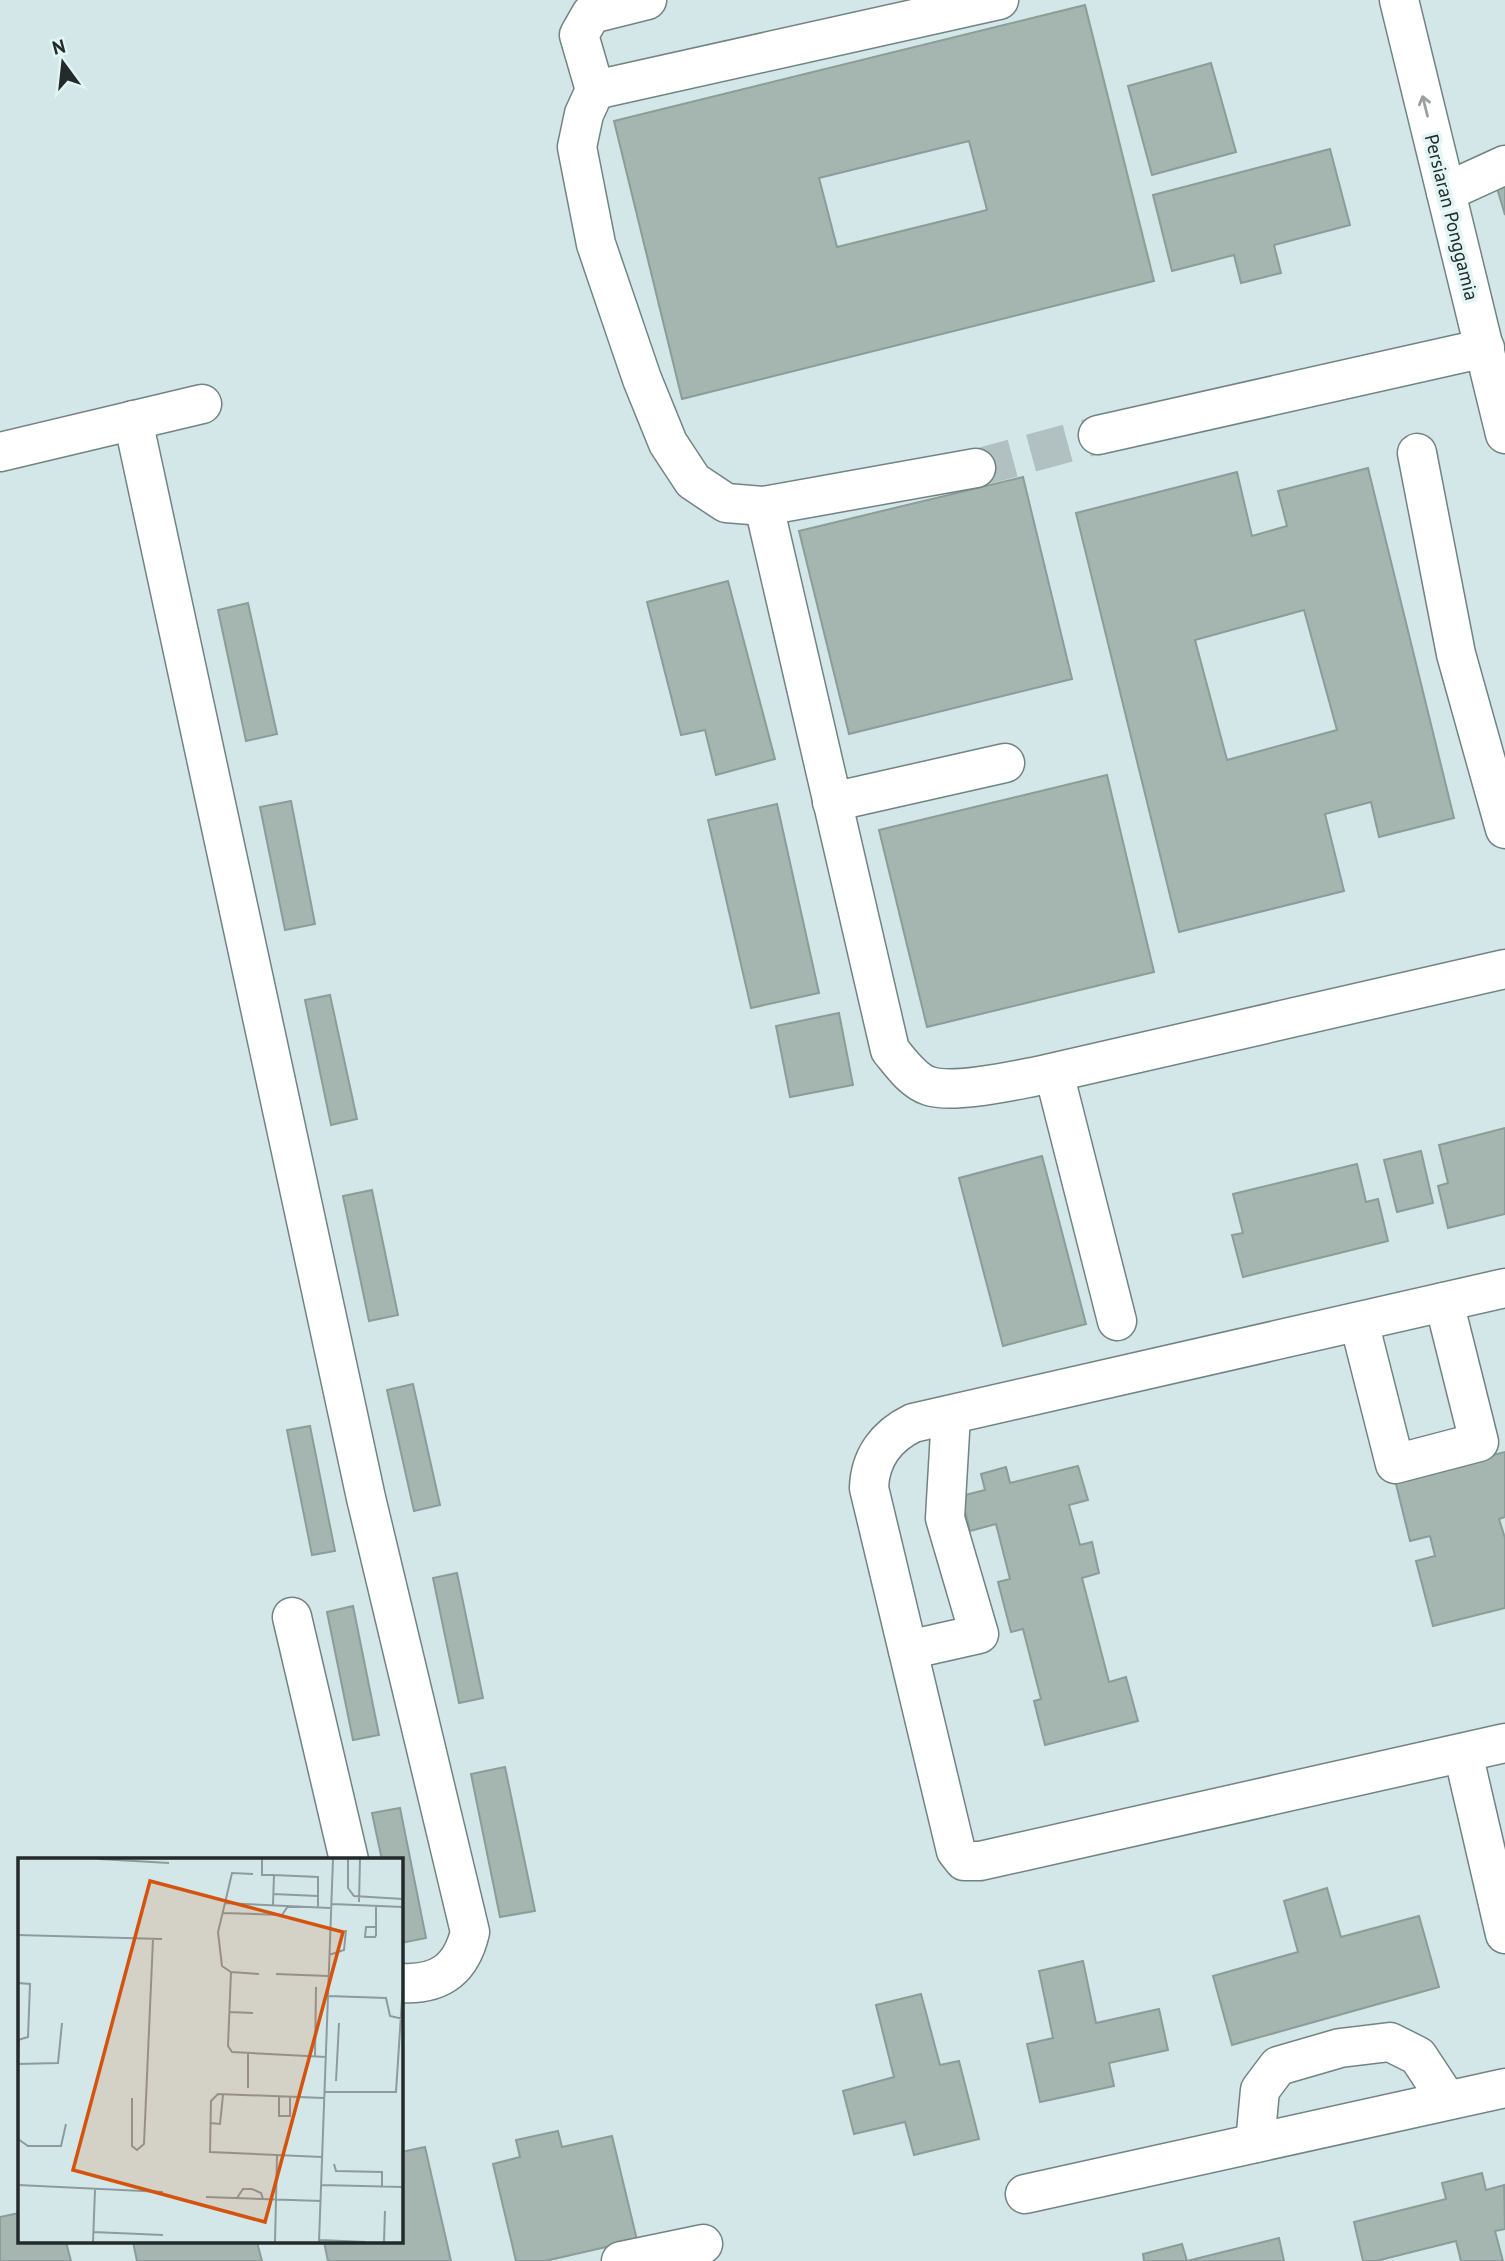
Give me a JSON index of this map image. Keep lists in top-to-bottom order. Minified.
{"streets":{"street":["Persiaran Ponggamia"]},"one_way":["Persiaran Ponggamia"],"north":"top"}
